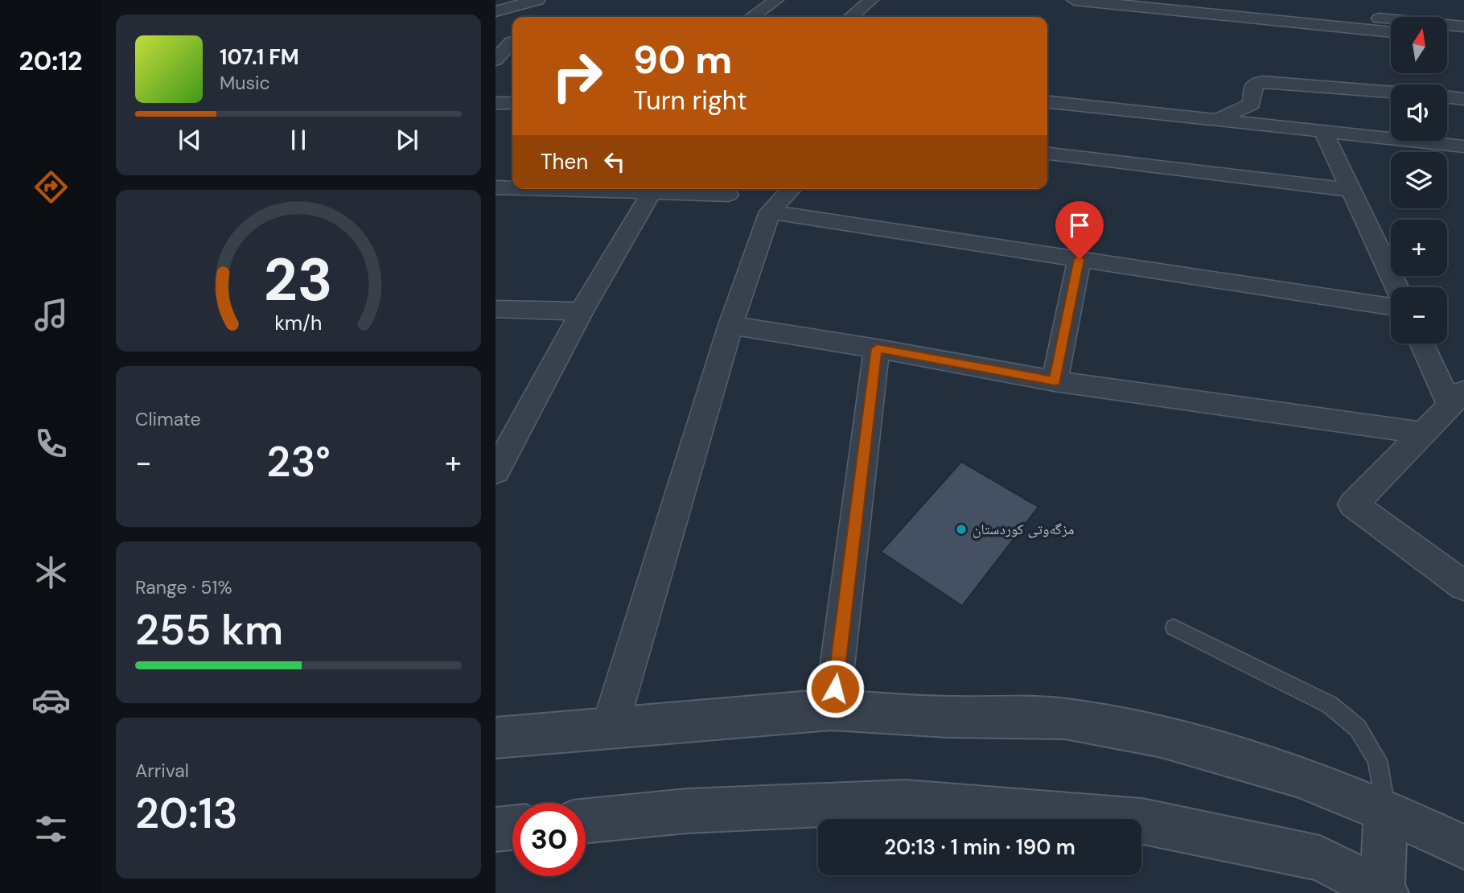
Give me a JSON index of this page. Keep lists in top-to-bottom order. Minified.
{"places":["مزگەوتی کوردستان"],"north":"top","page":{"tabs":"20:12","map_buttons":["+","−"],"turn":["90 m","Turn right"],"song":["107.1 FM","Music"],"then":"Then","tile":["Climate",["Range · 51%","255 km"],["Arrival","20:13"]],"heat":["−","23°","+"],"limit":"30","trip":"20:13 · 1 min · 190 m","gauge":["23","km/h"]}}
